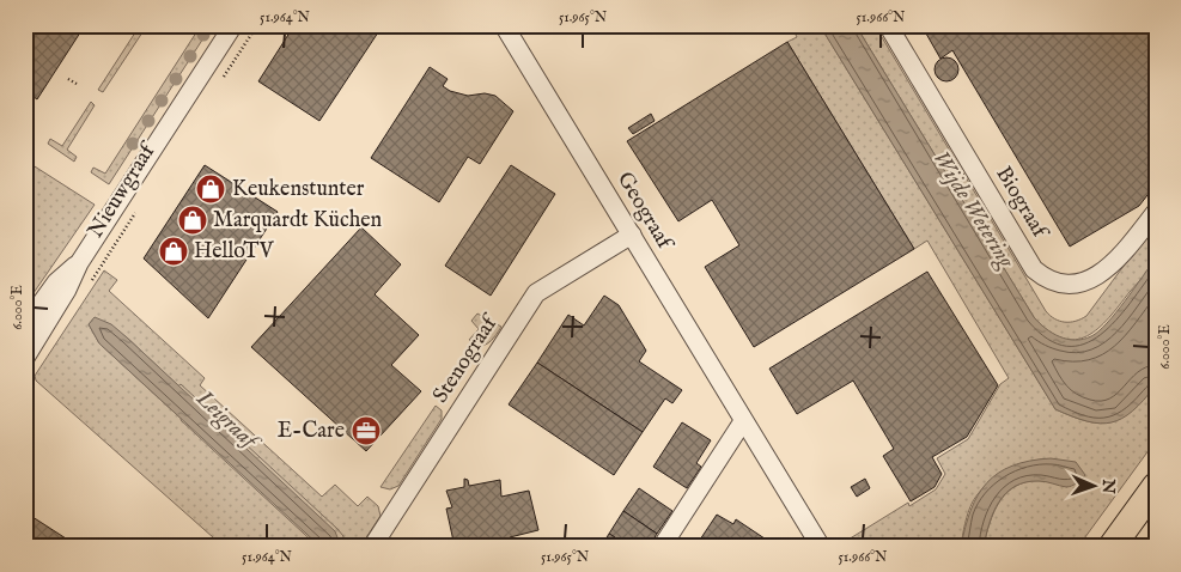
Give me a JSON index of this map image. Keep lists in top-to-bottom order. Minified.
{"streets":{"street":["Nieuwgraaf","Biograaf","Geograaf","Stenograaf"]},"crossings":[["Geograaf","Stenograaf"]],"water":["Wijde Wetering","Leigraaf"],"places":{"shop":["Keukenstunter","Marquardt Küchen","HelloTV"],"office":["E-Care"]},"north":"right","coordinates":["51.964°N","51.965°N","51.966°N","6.000°E"]}
